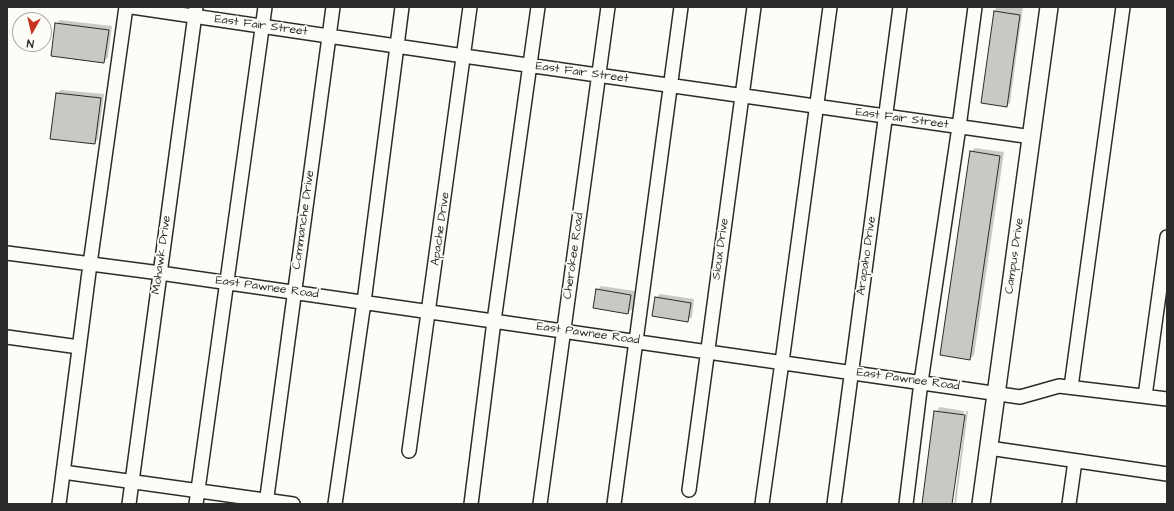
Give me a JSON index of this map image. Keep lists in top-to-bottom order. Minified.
{"streets":{"main road":["Campus Drive"],"street":["East Fair Street","Commanche Drive","Apache Drive","Sioux Drive","Mohawk Drive","Cherokee Road","Arapaho Drive","East Pawnee Road"]},"crossings":[["East Fair Street","Commanche Drive"],["East Fair Street","Apache Drive"],["East Fair Street","Sioux Drive"],["East Fair Street","Mohawk Drive"],["East Fair Street","Cherokee Road"],["East Fair Street","Arapaho Drive"],["East Fair Street","Campus Drive"],["Commanche Drive","East Pawnee Road"],["Apache Drive","East Pawnee Road"],["Sioux Drive","East Pawnee Road"],["Mohawk Drive","East Pawnee Road"],["Cherokee Road","East Pawnee Road"],["Arapaho Drive","East Pawnee Road"],["Campus Drive","East Pawnee Road"]],"north":"bottom"}
